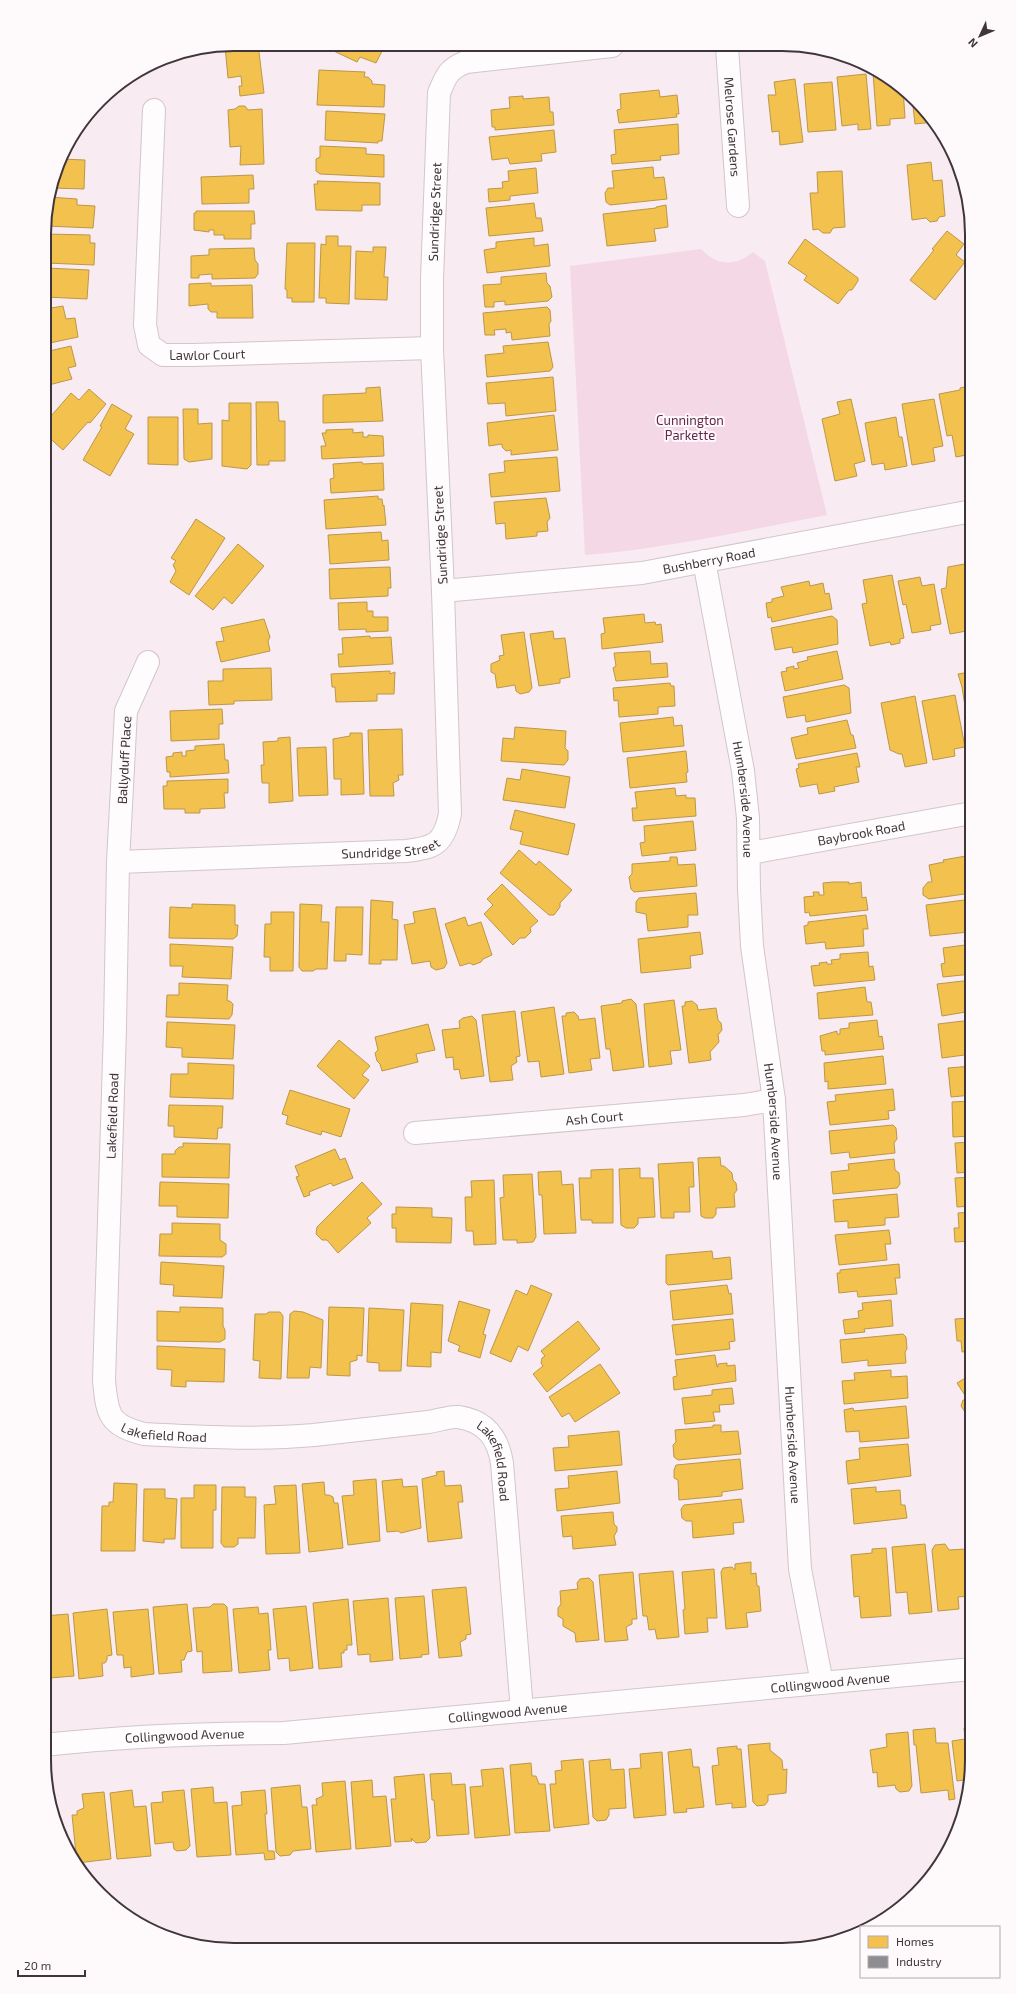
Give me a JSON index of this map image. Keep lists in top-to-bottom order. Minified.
{"streets":{"street":["Melrose Gardens","Sundridge Street","Lawlor Court","Bushberry Road","Ballyduff Place","Humberside Avenue","Baybrook Road","Lakefield Road","Ash Court","Collingwood Avenue"]},"crossings":[["Sundridge Street","Lawlor Court"],["Sundridge Street","Bushberry Road"],["Sundridge Street","Ballyduff Place"],["Sundridge Street","Lakefield Road"],["Bushberry Road","Humberside Avenue"],["Ballyduff Place","Lakefield Road"],["Humberside Avenue","Baybrook Road"],["Humberside Avenue","Ash Court"],["Humberside Avenue","Collingwood Avenue"],["Lakefield Road","Collingwood Avenue"]],"parks":["Cunnington Parkette"],"legend":["Homes","Industry"],"scale_bar":"20 m","north":"bottom left"}
